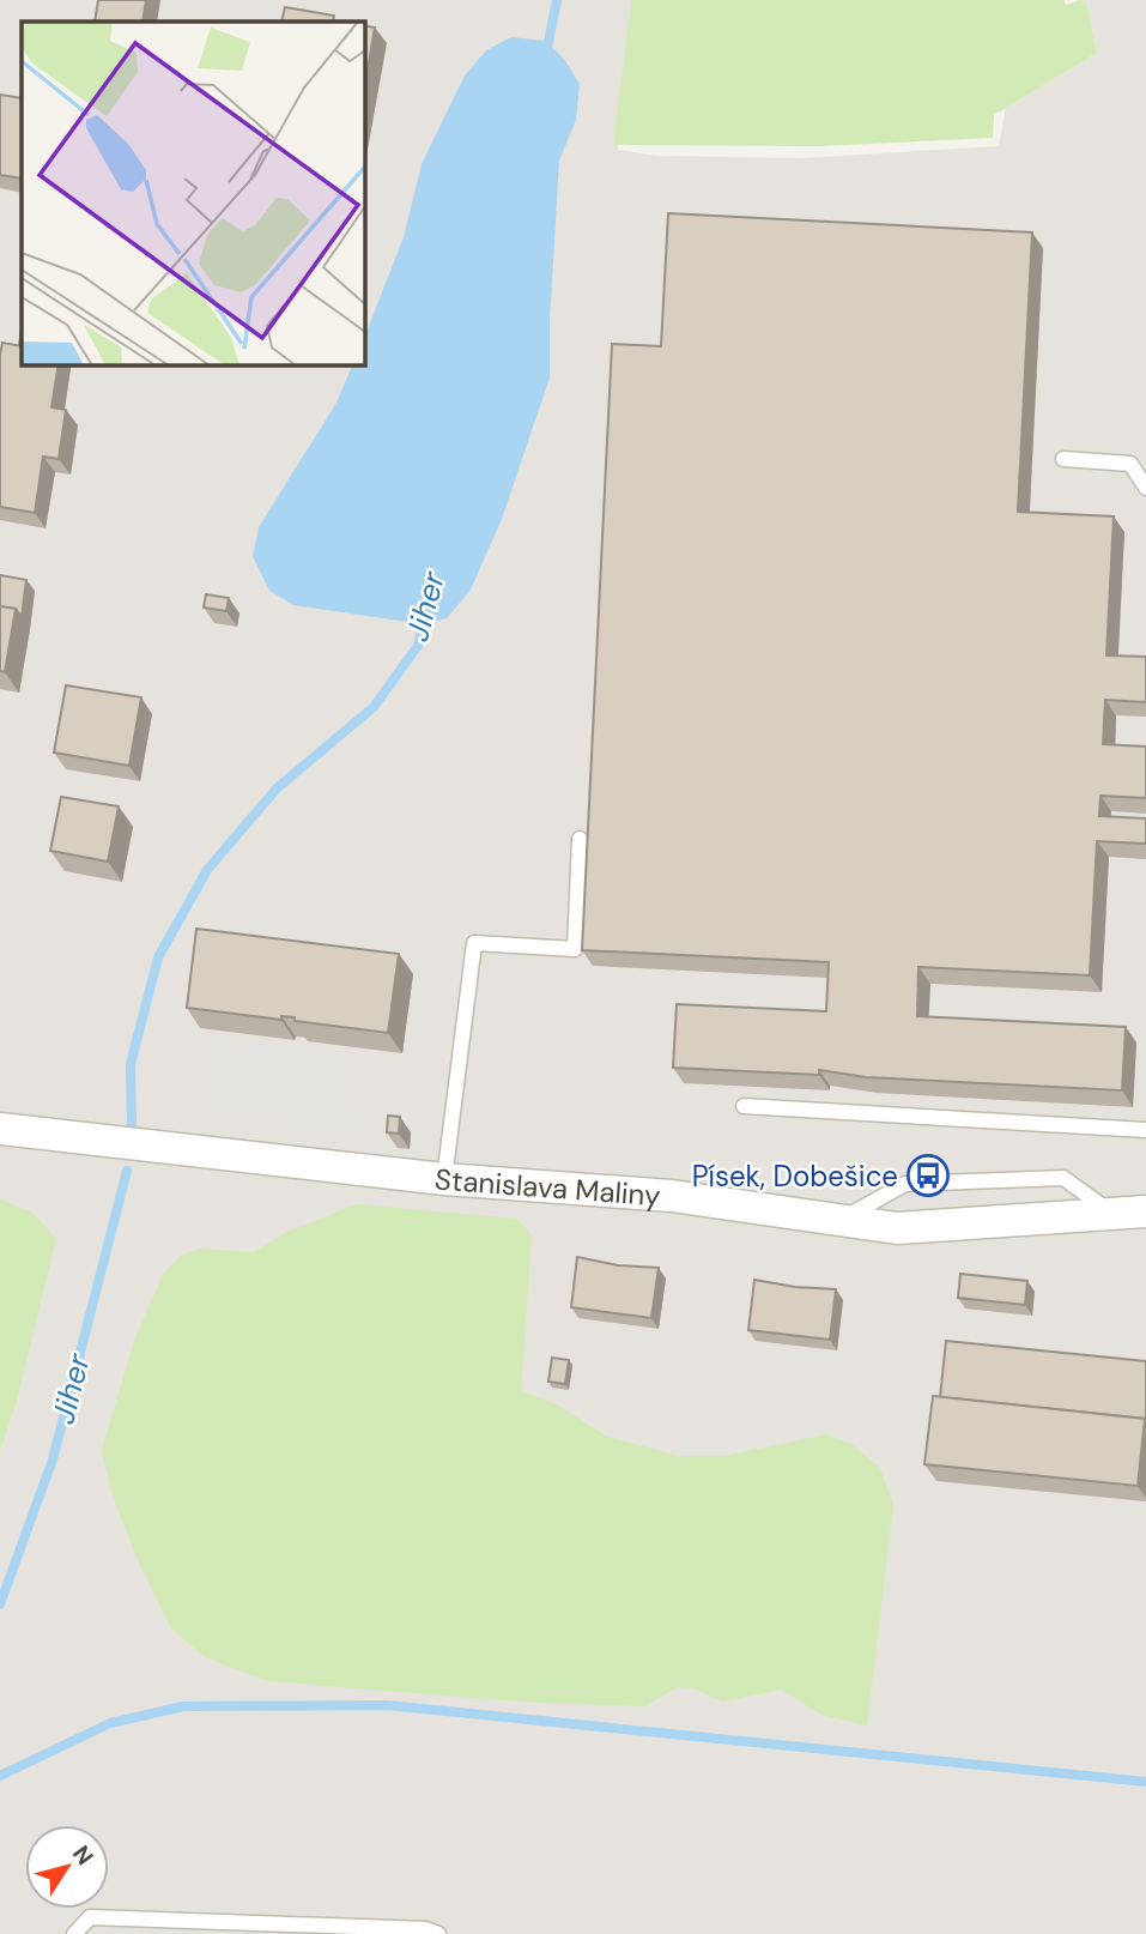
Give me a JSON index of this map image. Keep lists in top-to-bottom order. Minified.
{"streets":{"street":["Stanislava Maliny"]},"water":["Jiher"],"places":{"bus stop":["Písek, Dobešice"]},"north":"top right"}
